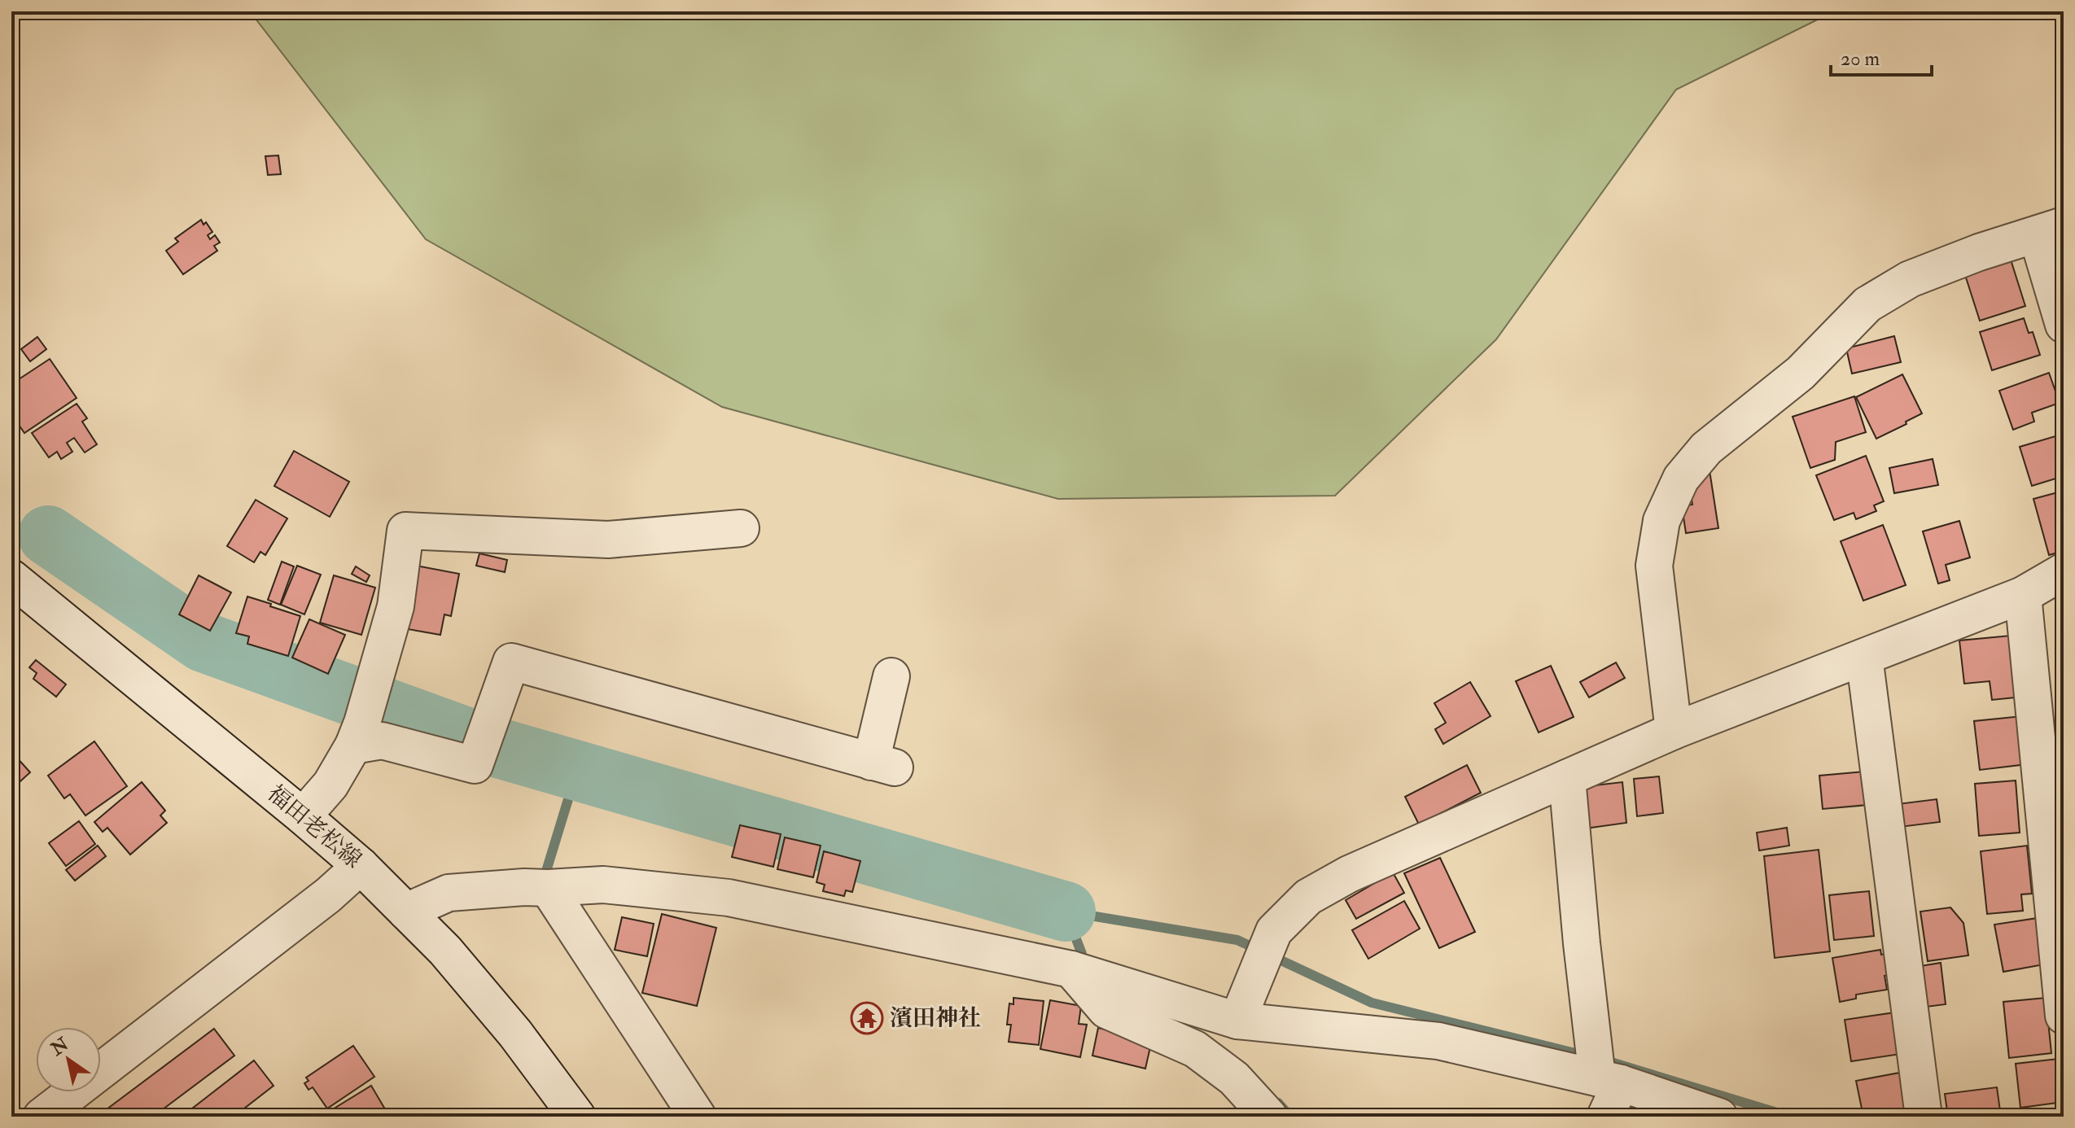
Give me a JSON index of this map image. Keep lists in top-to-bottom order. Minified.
{"streets":{"street":["福田老松線"]},"places":{"temple":["濱田神社"]},"scale_bar":"20 m","north":"top left"}
